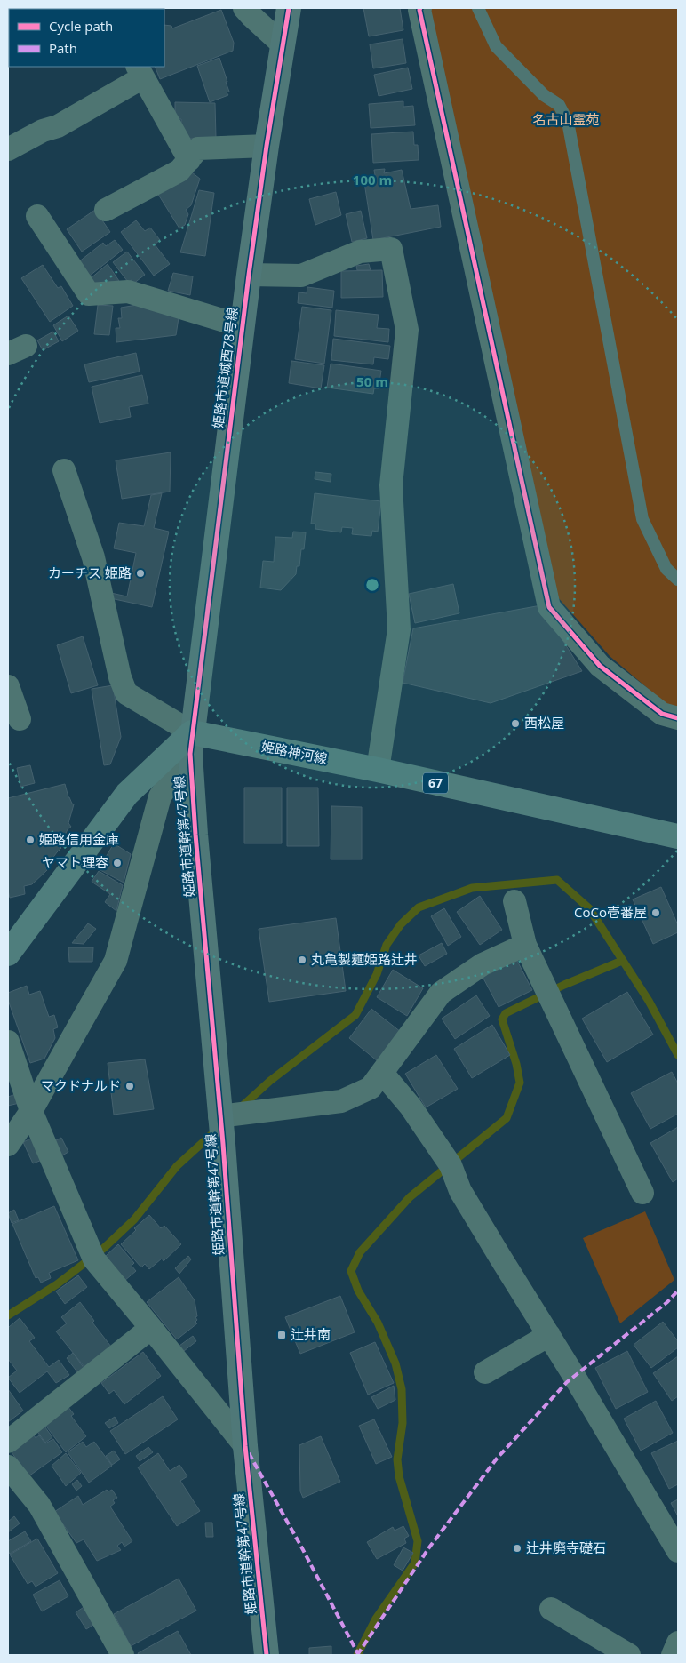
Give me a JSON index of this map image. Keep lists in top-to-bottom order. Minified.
{"streets":{"main road":["姫路神河線","67"],"street":["姫路市道城西78号線","姫路市道幹第47号線"]},"crossings":[["姫路市道城西78号線","姫路神河線"],["姫路市道城西78号線","姫路市道幹第47号線"],["姫路神河線","姫路市道幹第47号線"]],"parks":["名古山霊苑"],"places":{"other":["カーチス 姫路","西松屋","姫路信用金庫","ヤマト理容","CoCo壱番屋","丸亀製麺姫路辻井","マクドナルド","辻井廃寺礎石"],"transit":["辻井南"]},"legend":["Cycle path","Path"],"rings":["100 m","50 m"]}
